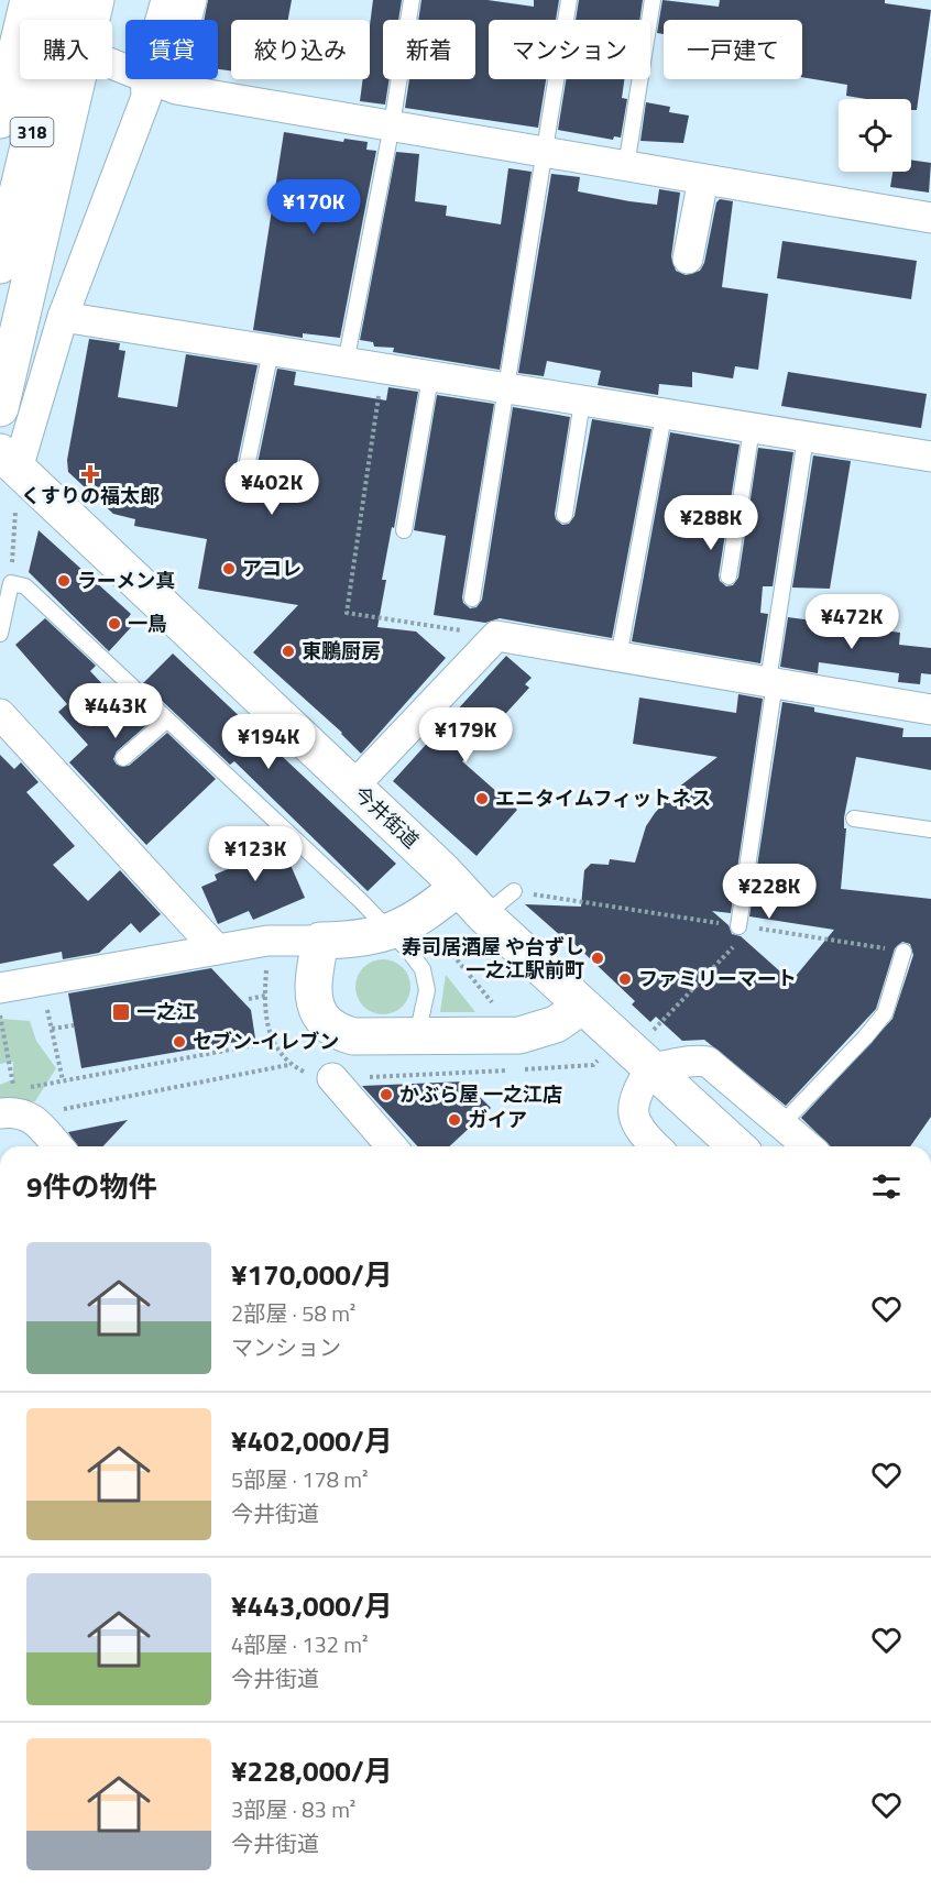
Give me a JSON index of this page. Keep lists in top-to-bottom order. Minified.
{"streets":{"street":["318","今井街道"]},"places":{"health":["くすりの福太郎"],"other":["アコレ","ラーメン真","一鳥","東鵬厨房","エニタイムフィットネス","寿司居酒屋 や台ずし 一之江駅前町","ファミリーマート","セブン-イレブン","かぶら屋 一之江店","ガイア"],"transit":["一之江"]},"page":{"chip":["購入","賃貸","絞り込み","新着","マンション","一戸建て"],"price":["¥170K","¥402K","¥288K","¥472K","¥443K","¥179K","¥194K","¥123K","¥228K"],"heading":"9件の物件","list":[{"name":"¥170,000/月","note":"2部屋 · 58 m² · マンション"},{"name":"¥402,000/月","note":"5部屋 · 178 m² · 今井街道"},{"name":"¥443,000/月","note":"4部屋 · 132 m² · 今井街道"},{"name":"¥228,000/月","note":"3部屋 · 83 m² · 今井街道"}]}}
